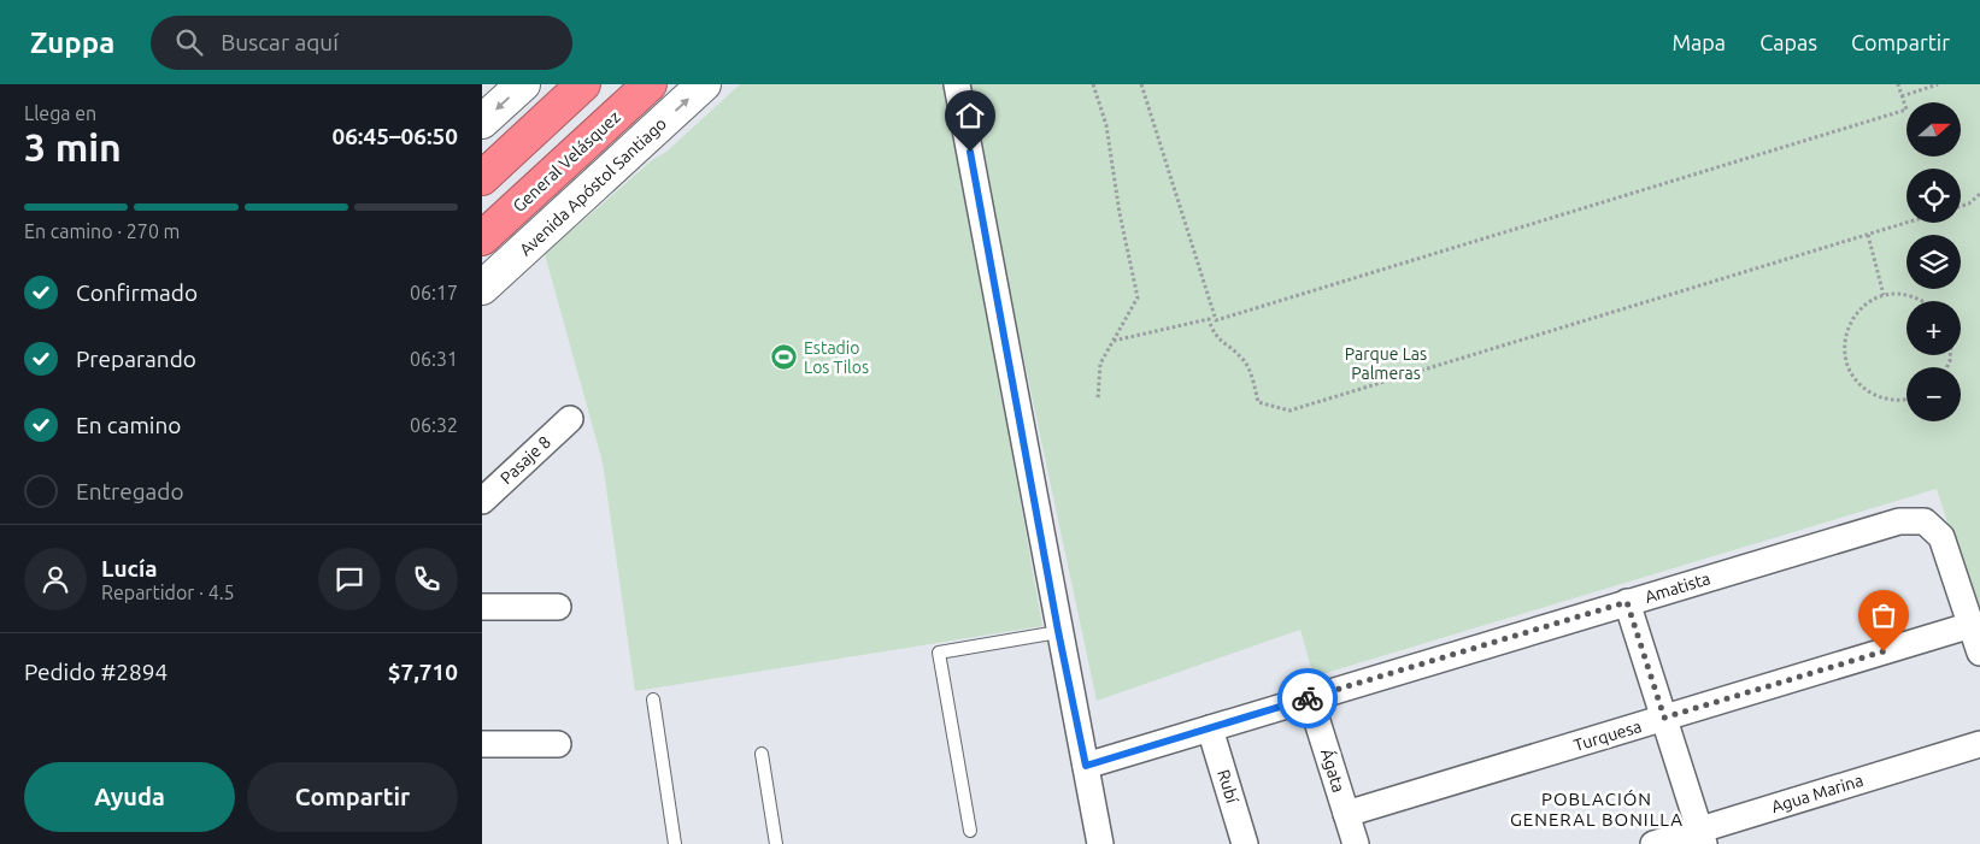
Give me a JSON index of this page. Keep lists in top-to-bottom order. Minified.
{"streets":{"highway":["General Velásquez"],"main road":["Avenida Apóstol Santiago"],"street":["Pasaje 8","Amatista","Turquesa","Ágata","Rubí","Agua Marina"]},"crossings":[["Amatista","Turquesa"],["Amatista","Ágata"],["Amatista","Rubí"],["Turquesa","Ágata"]],"one_way":["Avenida Apóstol Santiago"],"districts":["POBLACIÓN GENERAL BONILLA"],"parks":["Parque Las Palmeras"],"places":{"sports":["Estadio Los Tilos"]},"north":"right","page":{"header":"Zuppa","search":"Buscar aquí","nav":["Mapa","Capas","Compartir"],"heading":["3 min","Llega en","06:45–06:50"],"panel":["Lucía","Repartidor · 4.5","Pedido #2894","$7,710"],"map_buttons":["+","−"],"bar":"En camino · 270 m","list":[["Confirmado","06:17"],["Preparando","06:31"],["En camino","06:32"],"Entregado"],"buttons":["Ayuda","Compartir"]}}
